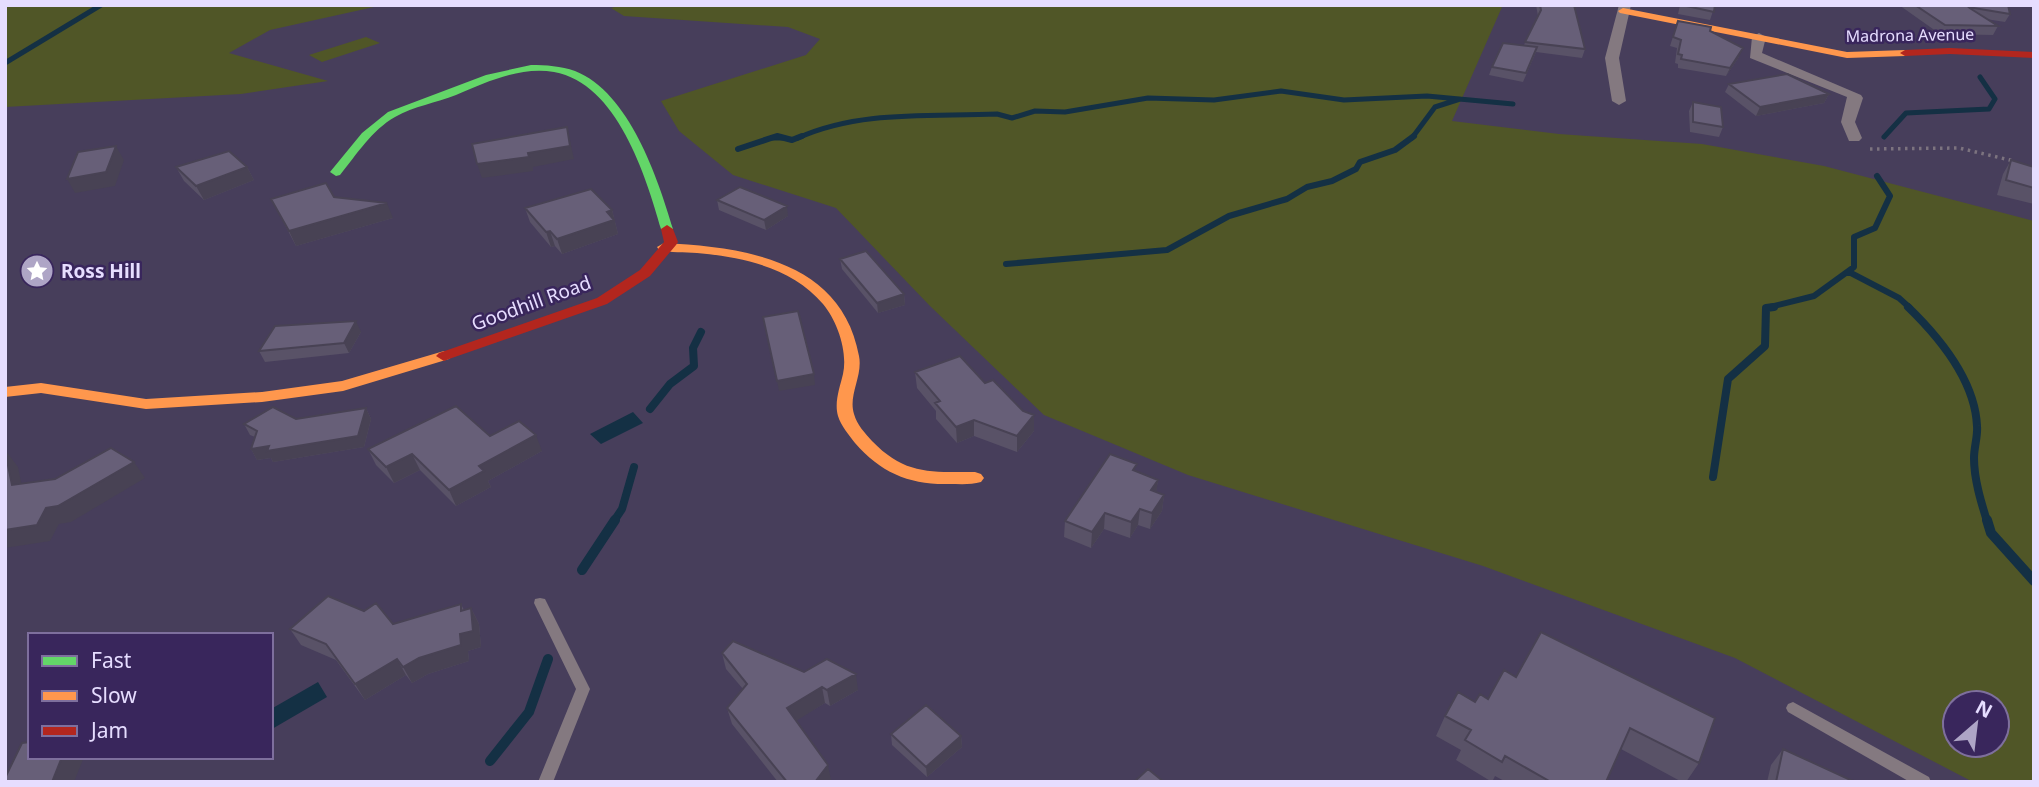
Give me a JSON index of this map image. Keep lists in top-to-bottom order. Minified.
{"streets":{"street":["Madrona Avenue","Goodhill Road"]},"places":{"place":["Ross Hill"]},"legend":["Fast","Slow","Jam"],"north":"top right"}
